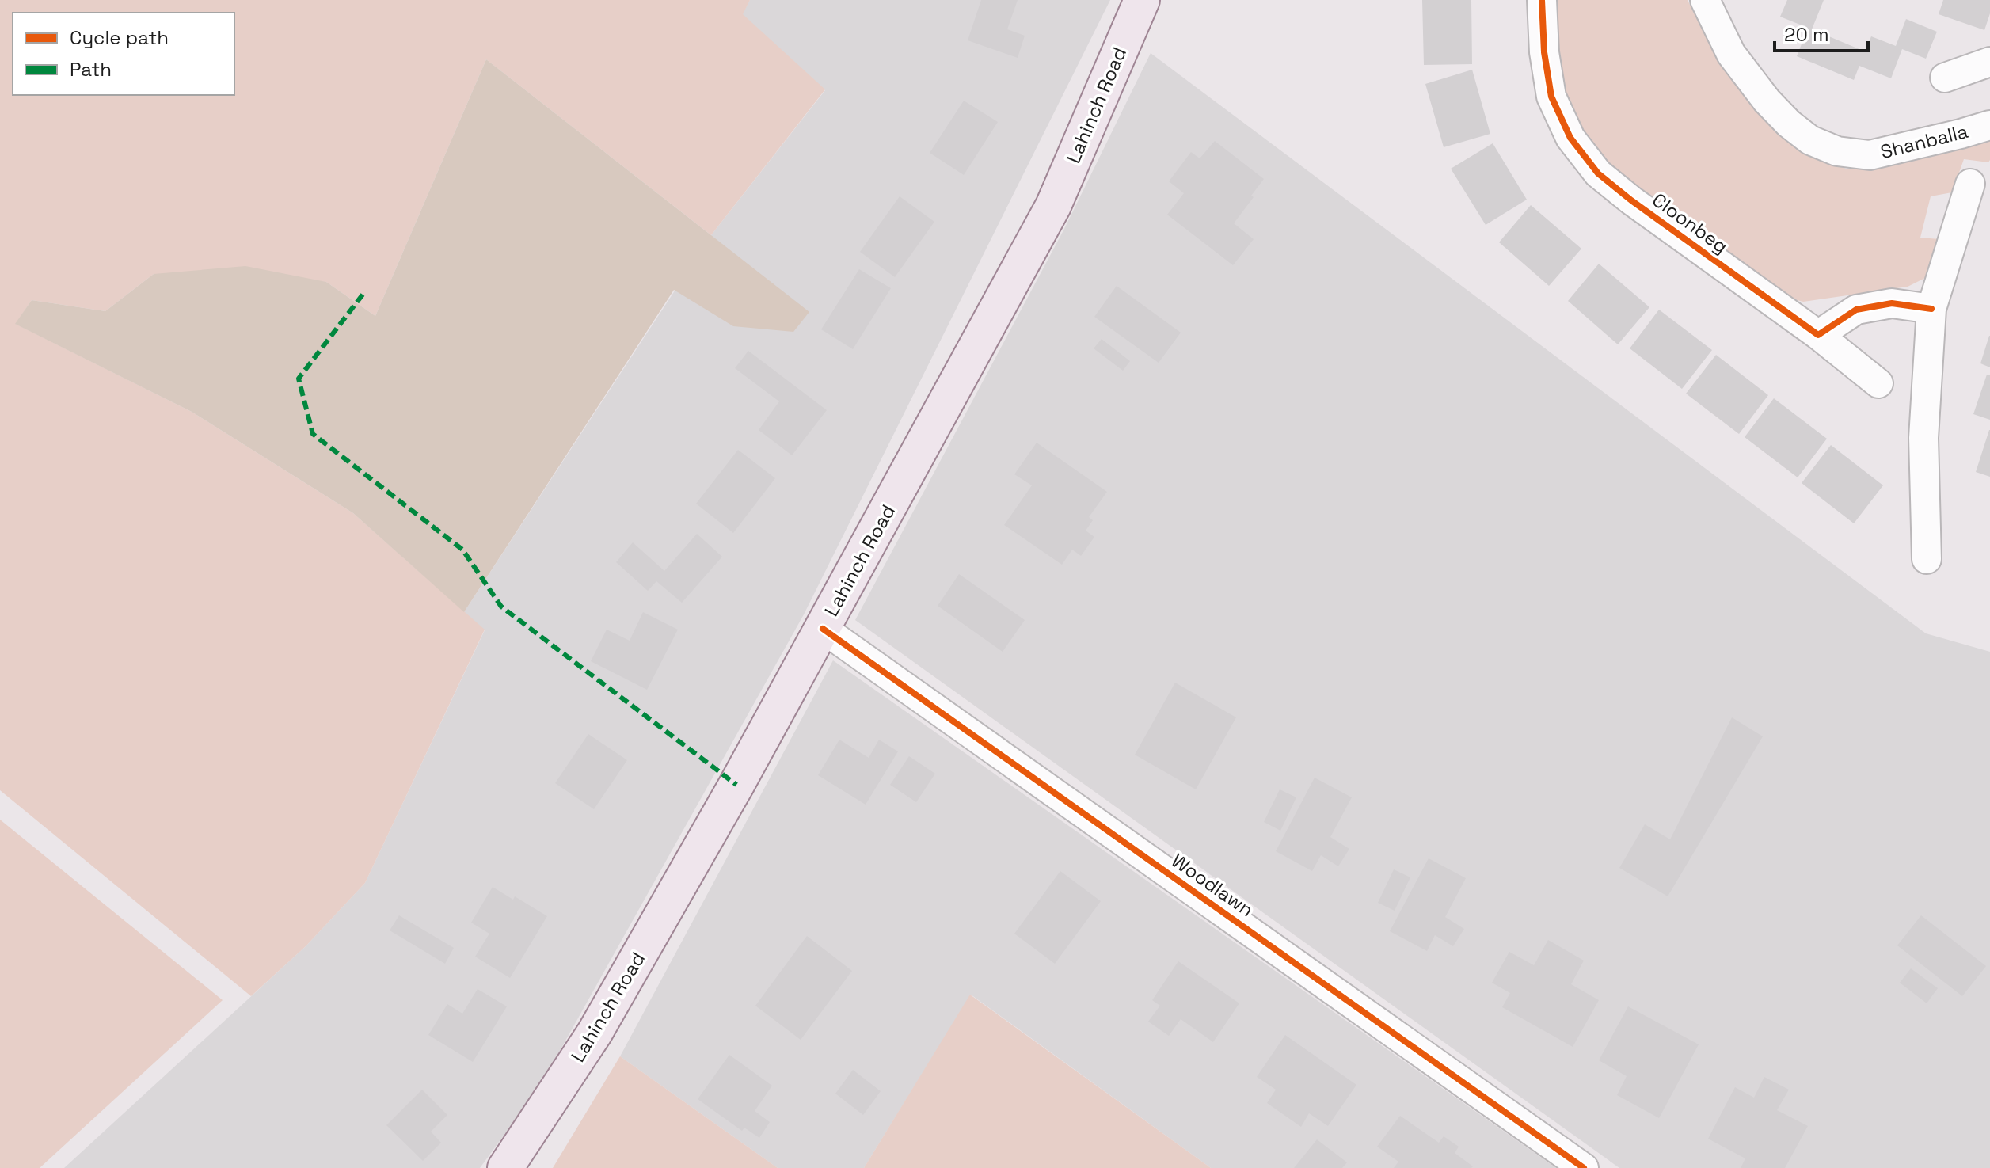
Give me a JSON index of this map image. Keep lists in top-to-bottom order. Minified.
{"streets":{"main road":["Lahinch Road"],"street":["Shanballa","Cloonbeg","Woodlawn"]},"crossings":[["Lahinch Road","Woodlawn"]],"legend":["Cycle path","Path"],"scale_bar":"20 m"}
